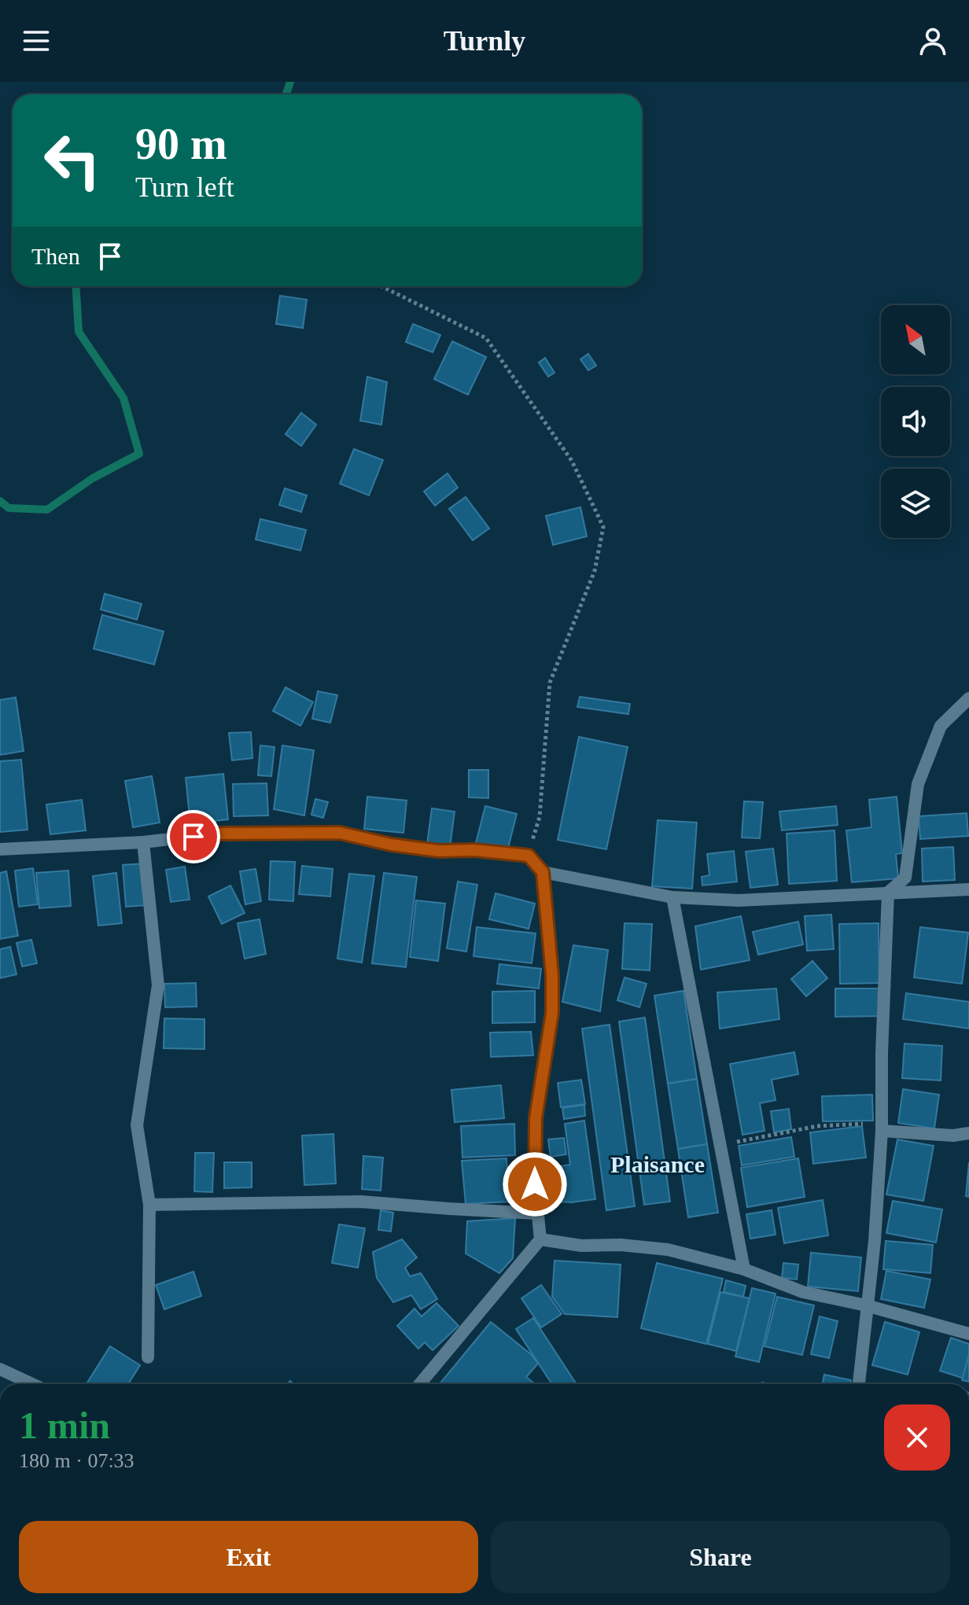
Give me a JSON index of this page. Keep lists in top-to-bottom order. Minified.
{"districts":["Plaisance"],"north":"top left","page":{"header":"Turnly","turn":["90 m","Turn left"],"then":"Then","heading":["1 min","180 m · 07:33"],"buttons":["Exit","Share"]}}
